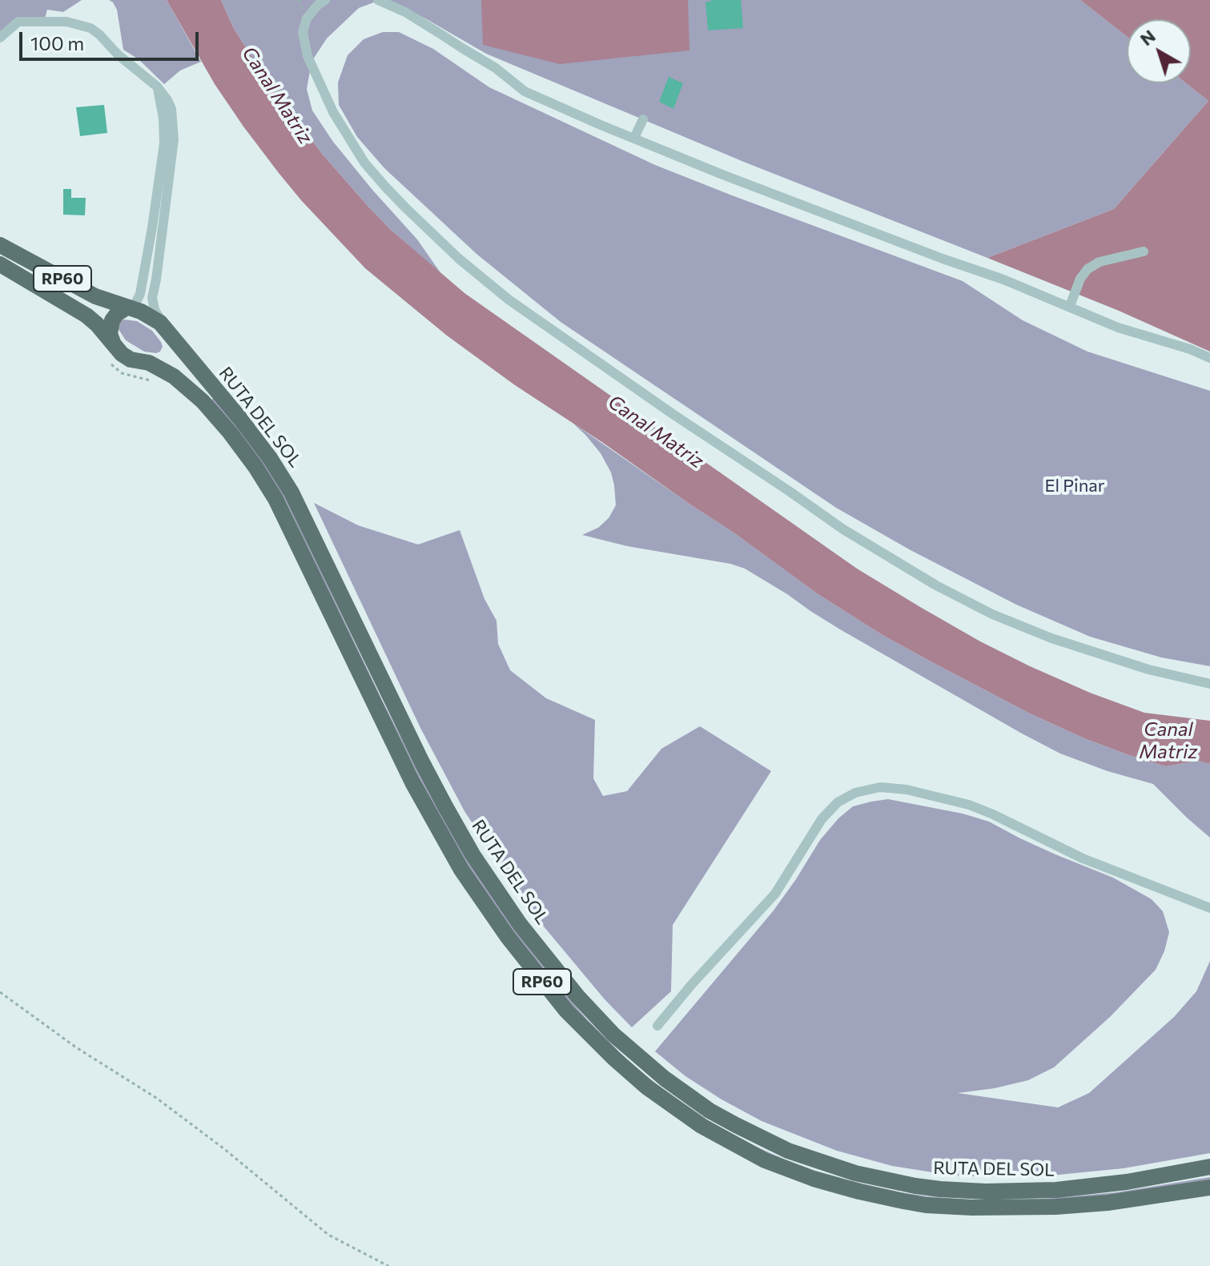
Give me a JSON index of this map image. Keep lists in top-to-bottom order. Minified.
{"streets":{"main road":["RP60","RUTA DEL SOL"]},"water":["Canal Matriz"],"parks":["El Pinar"],"scale_bar":"100 m","north":"top left"}
